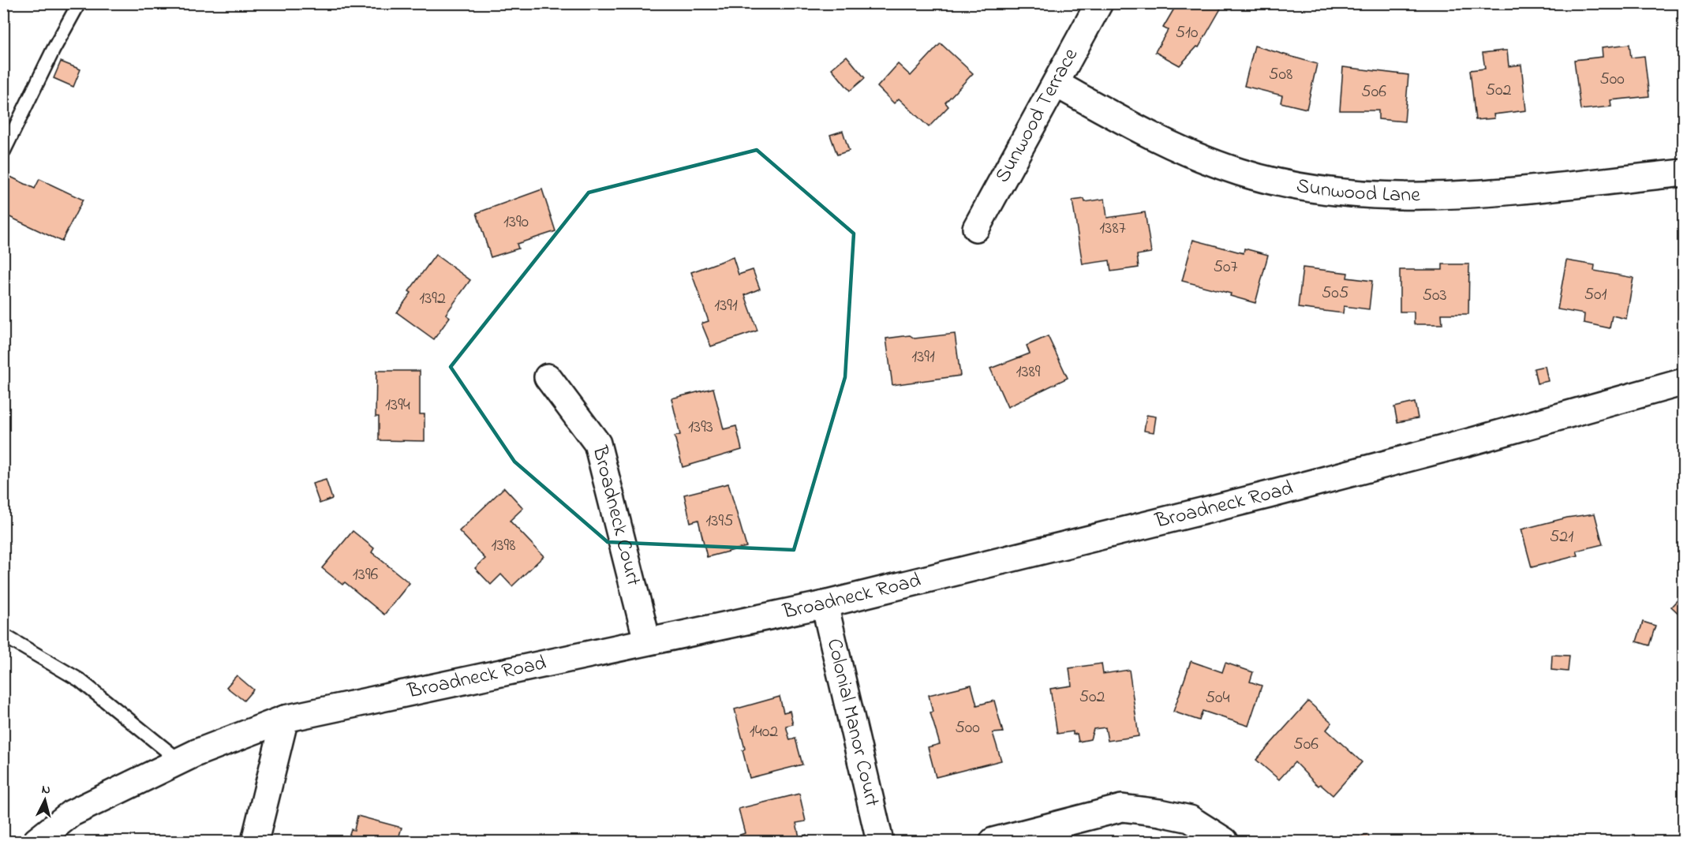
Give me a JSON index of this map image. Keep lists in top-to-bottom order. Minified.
{"streets":{"street":["Sunwood Terrace","Sunwood Lane","Broadneck Road","Broadneck Court","Colonial Manor Court"]},"crossings":[["Sunwood Terrace","Sunwood Lane"],["Broadneck Road","Broadneck Court"],["Broadneck Road","Colonial Manor Court"]],"house_numbers":["510","508","500","502","506","1390","1387","507","505","501","503","1392","1391","1391","1389","1394","1393","1395","521","1398","1396","502","504","500","1402","506"],"north":"top"}
